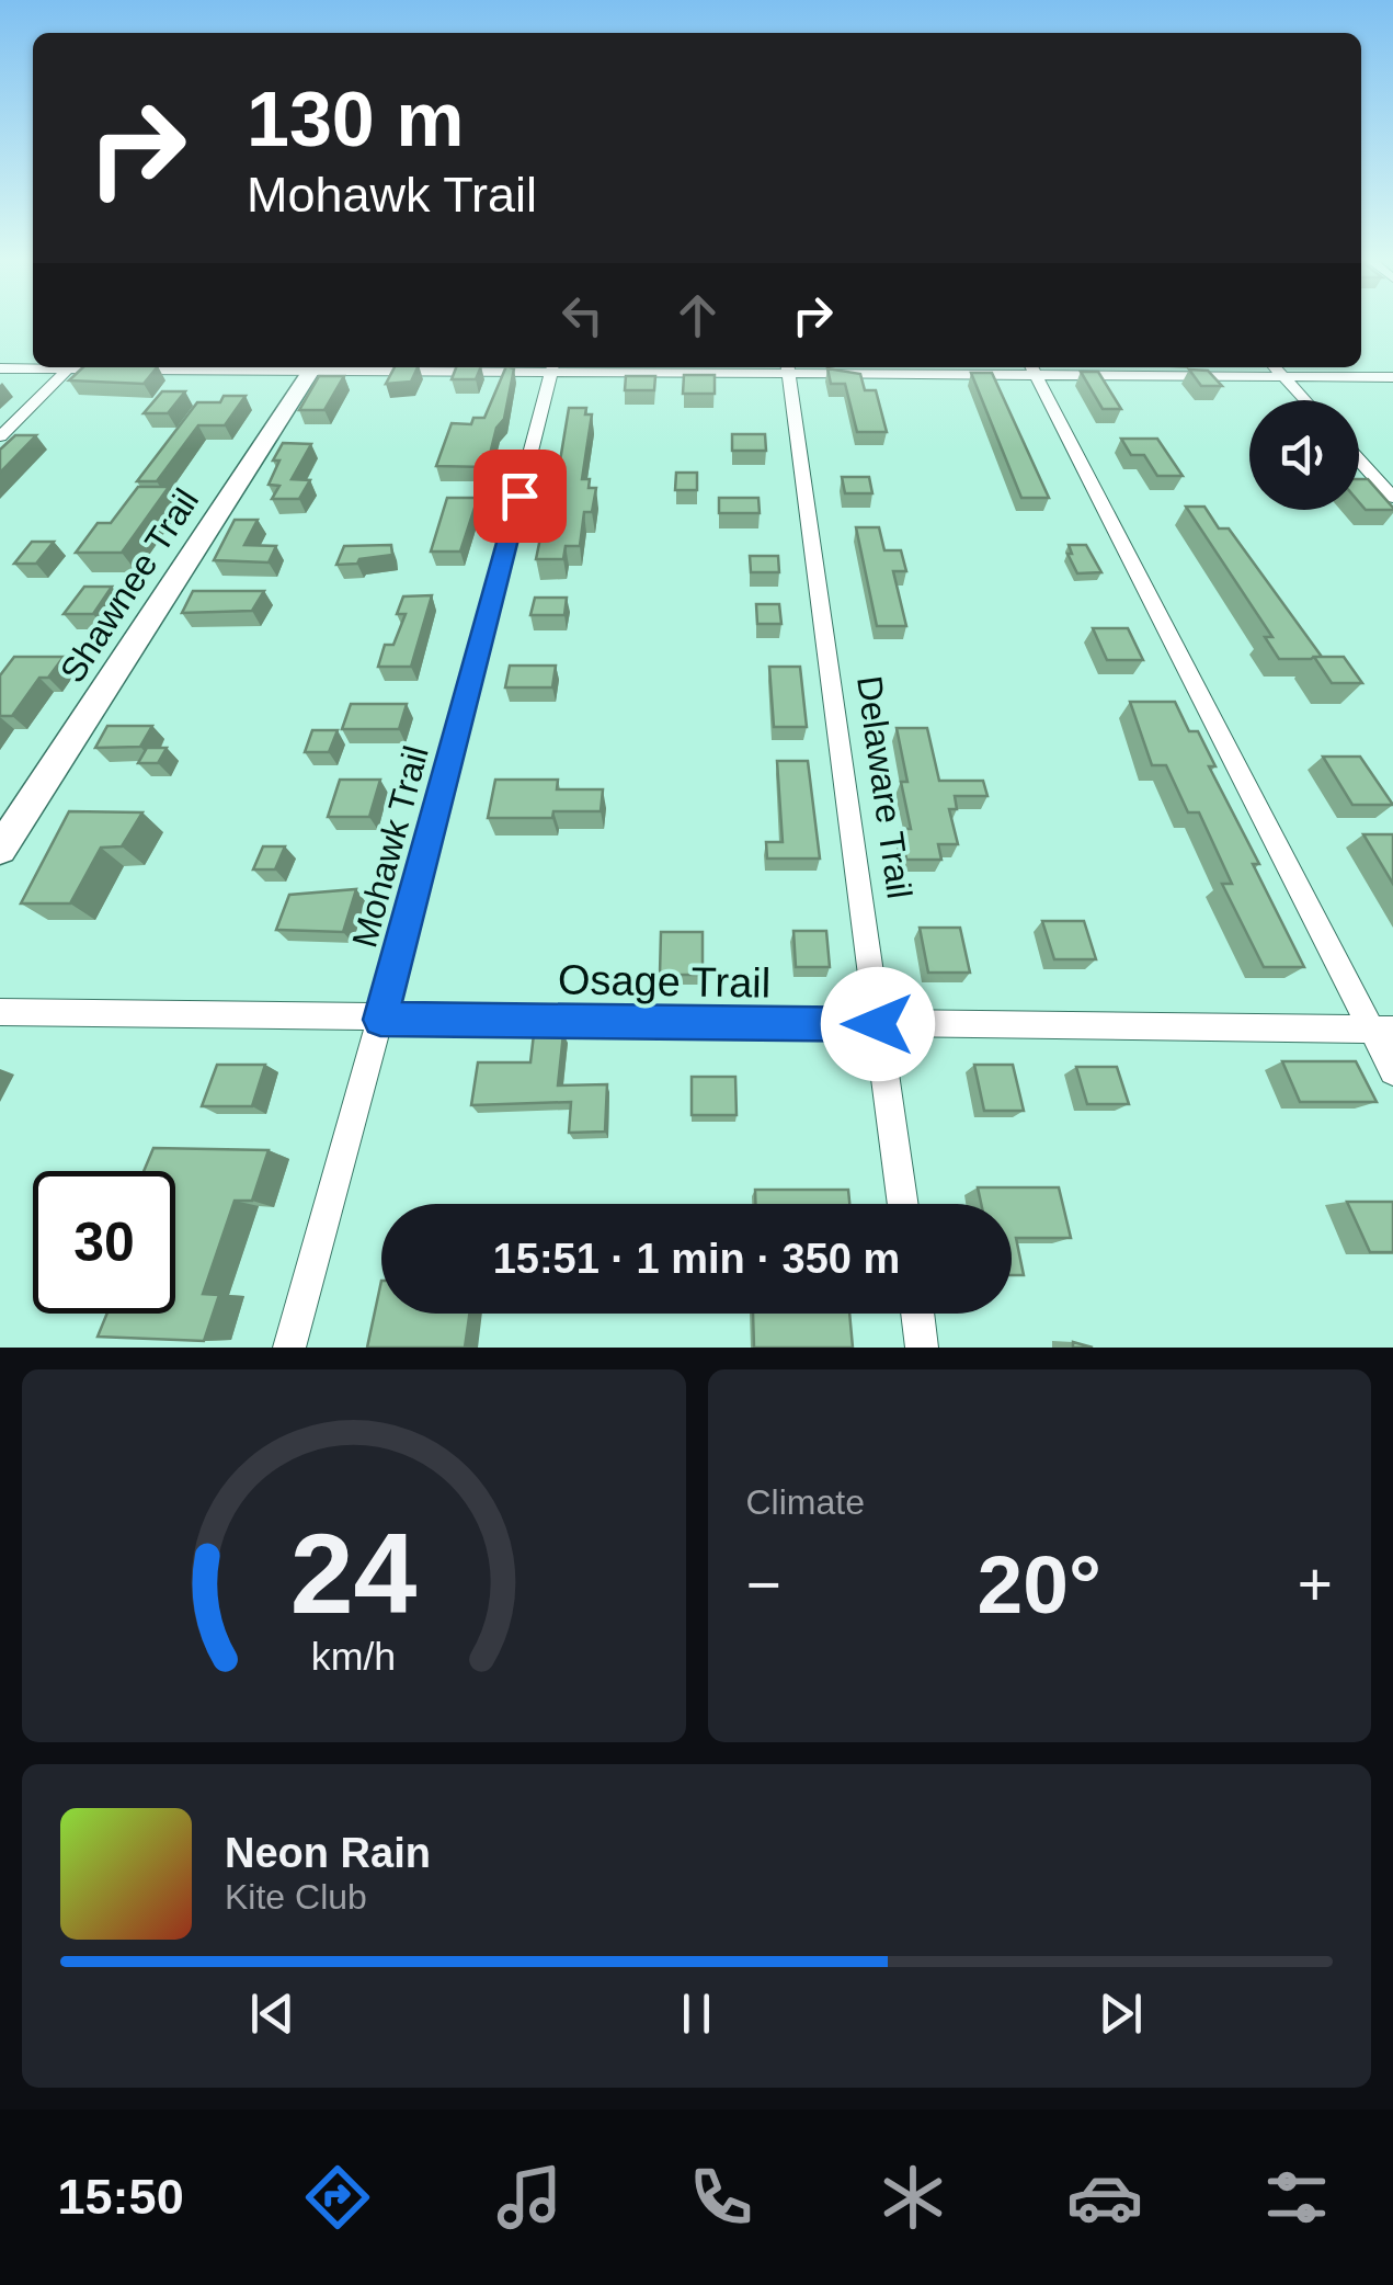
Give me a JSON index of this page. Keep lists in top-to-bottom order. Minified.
{"streets":{"street":["Shawnee Trail","Delaware Trail","Mohawk Trail","Osage Trail"]},"crossings":[["Delaware Trail","Osage Trail"],["Mohawk Trail","Osage Trail"]],"page":{"turn":["130 m","Mohawk Trail"],"limit":"30","trip":"15:51 · 1 min · 350 m","tile":"Climate","heat":["−","20°","+"],"song":["Neon Rain","Kite Club"],"tabs":"15:50","gauge":["24","km/h"]}}
